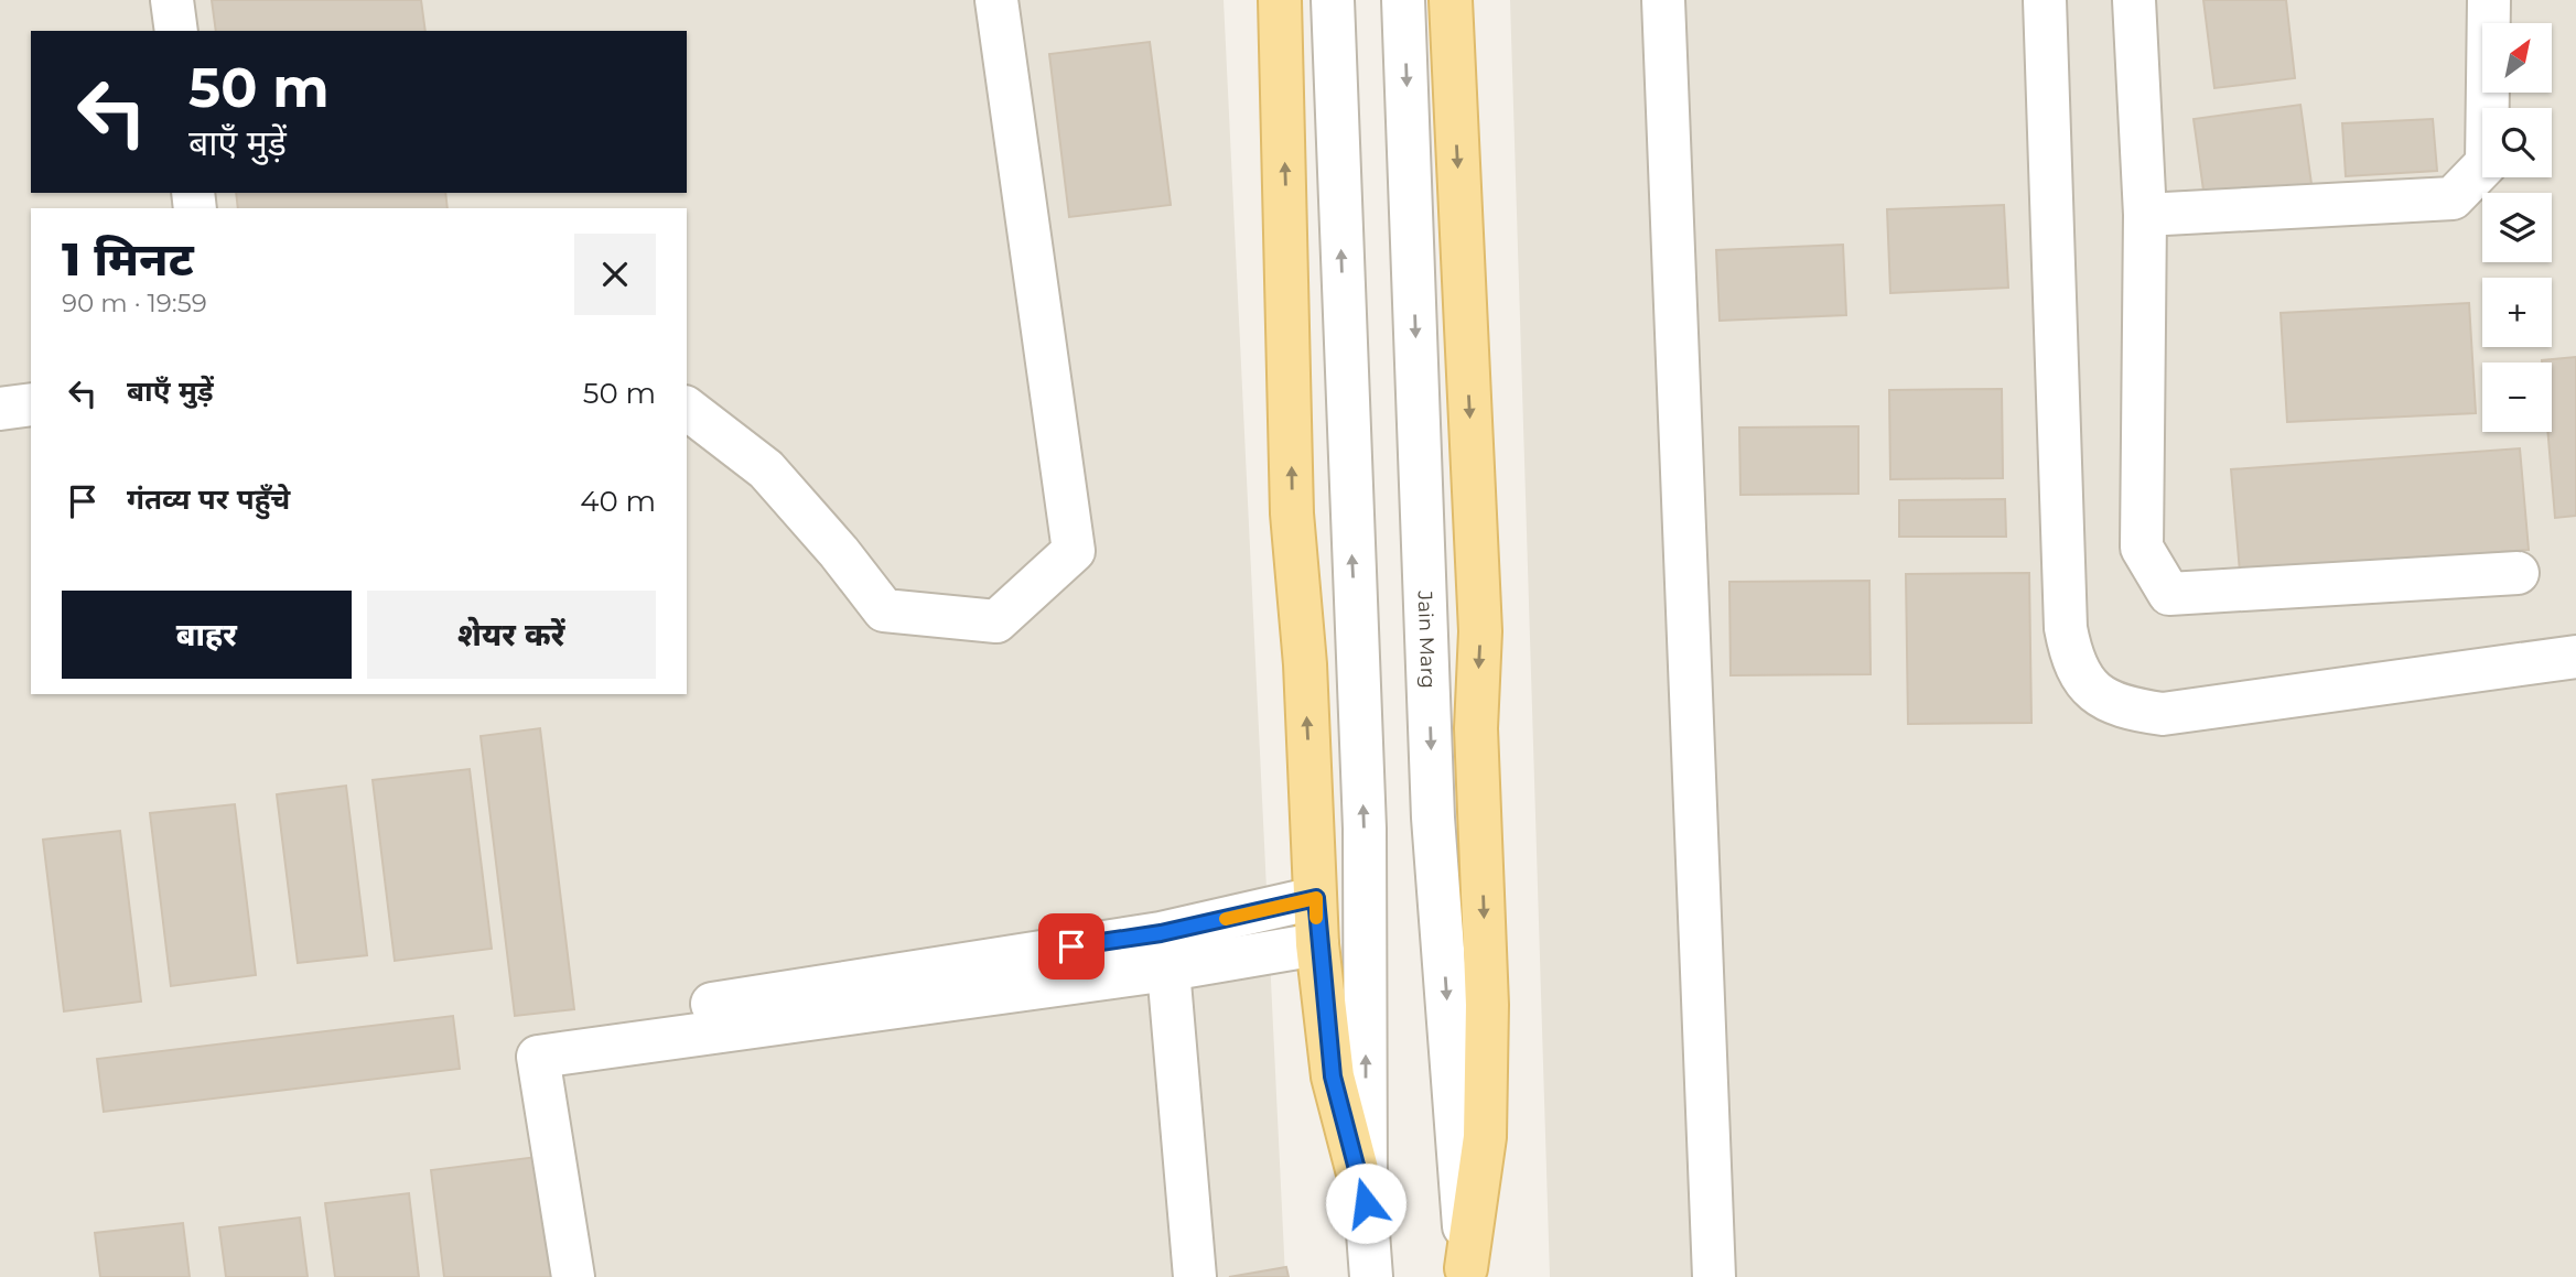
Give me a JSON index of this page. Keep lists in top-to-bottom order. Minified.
{"streets":{"street":["Jain Marg"]},"north":"top right","page":{"map_buttons":["+","−"],"turn":["50 m","बाएँ मुड़ें"],"heading":["1 मिनट","90 m · 19:59"],"list":[{"name":"बाएँ मुड़ें","value":"50 m"},{"name":"गंतव्य पर पहुँचे","value":"40 m"}],"buttons":["बाहर","शेयर करें"]}}
